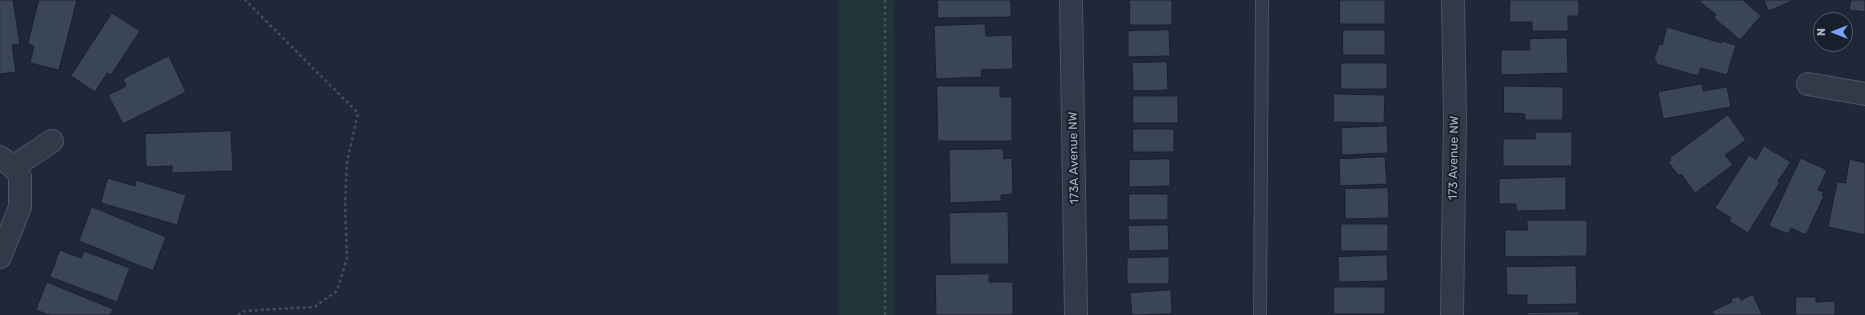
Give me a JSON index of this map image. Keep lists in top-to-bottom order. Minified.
{"streets":{"street":["173A Avenue NW","173 Avenue NW"]},"north":"left"}
